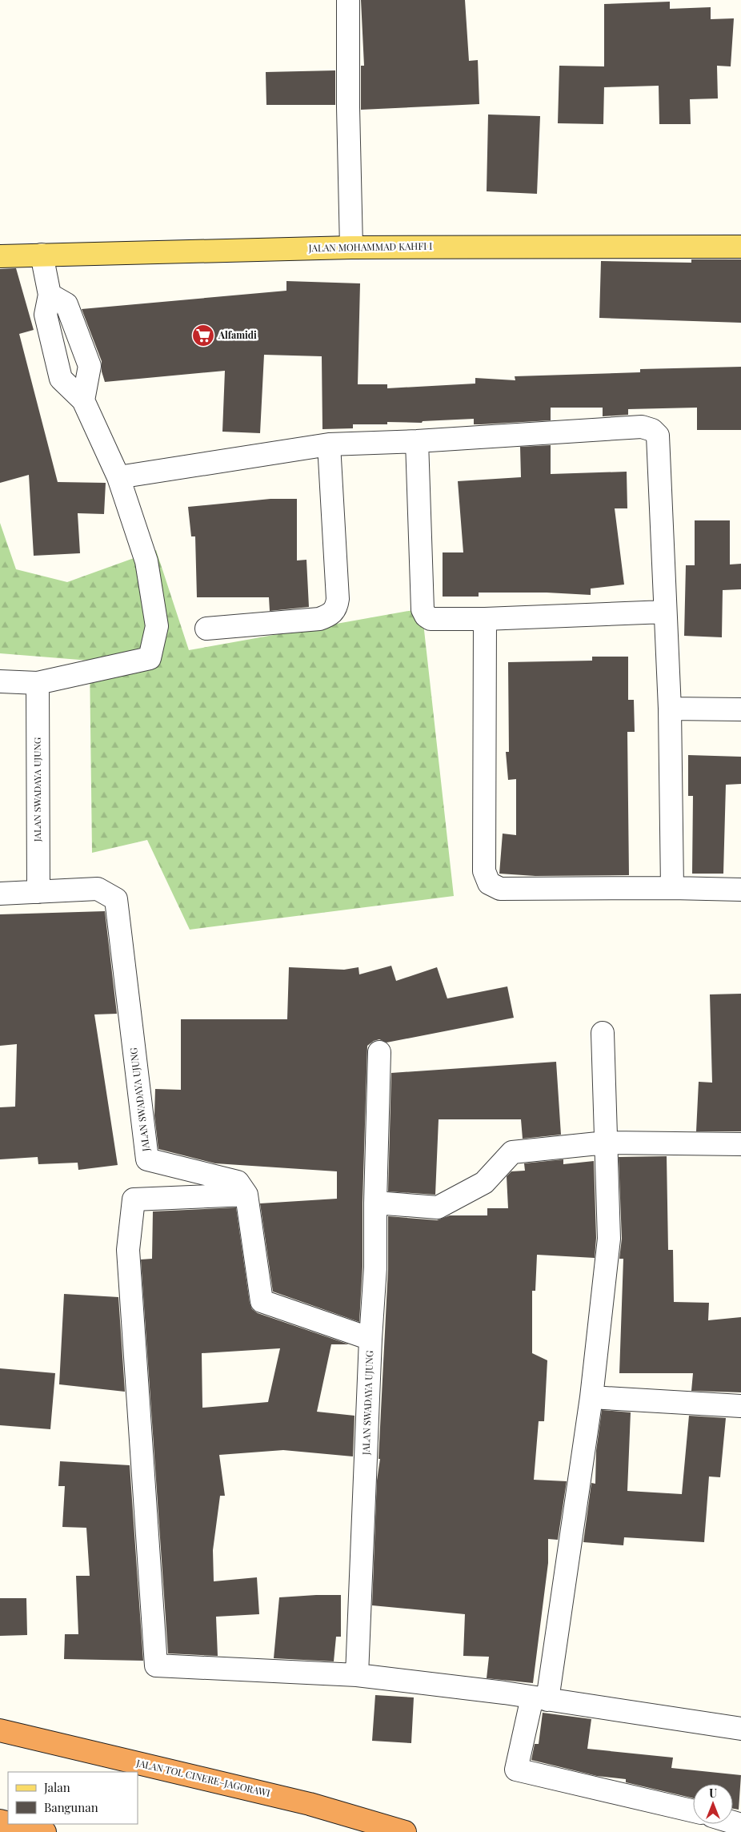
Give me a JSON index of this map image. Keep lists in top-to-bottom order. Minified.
{"streets":{"highway":["JALAN TOL CINERE–JAGORAWI"],"main road":["JALAN MOHAMMAD KAHFI I"],"street":["JALAN SWADAYA UJUNG"]},"places":{"supermarket":["Alfamidi"]},"legend":["Jalan","Bangunan"],"north":"top"}
